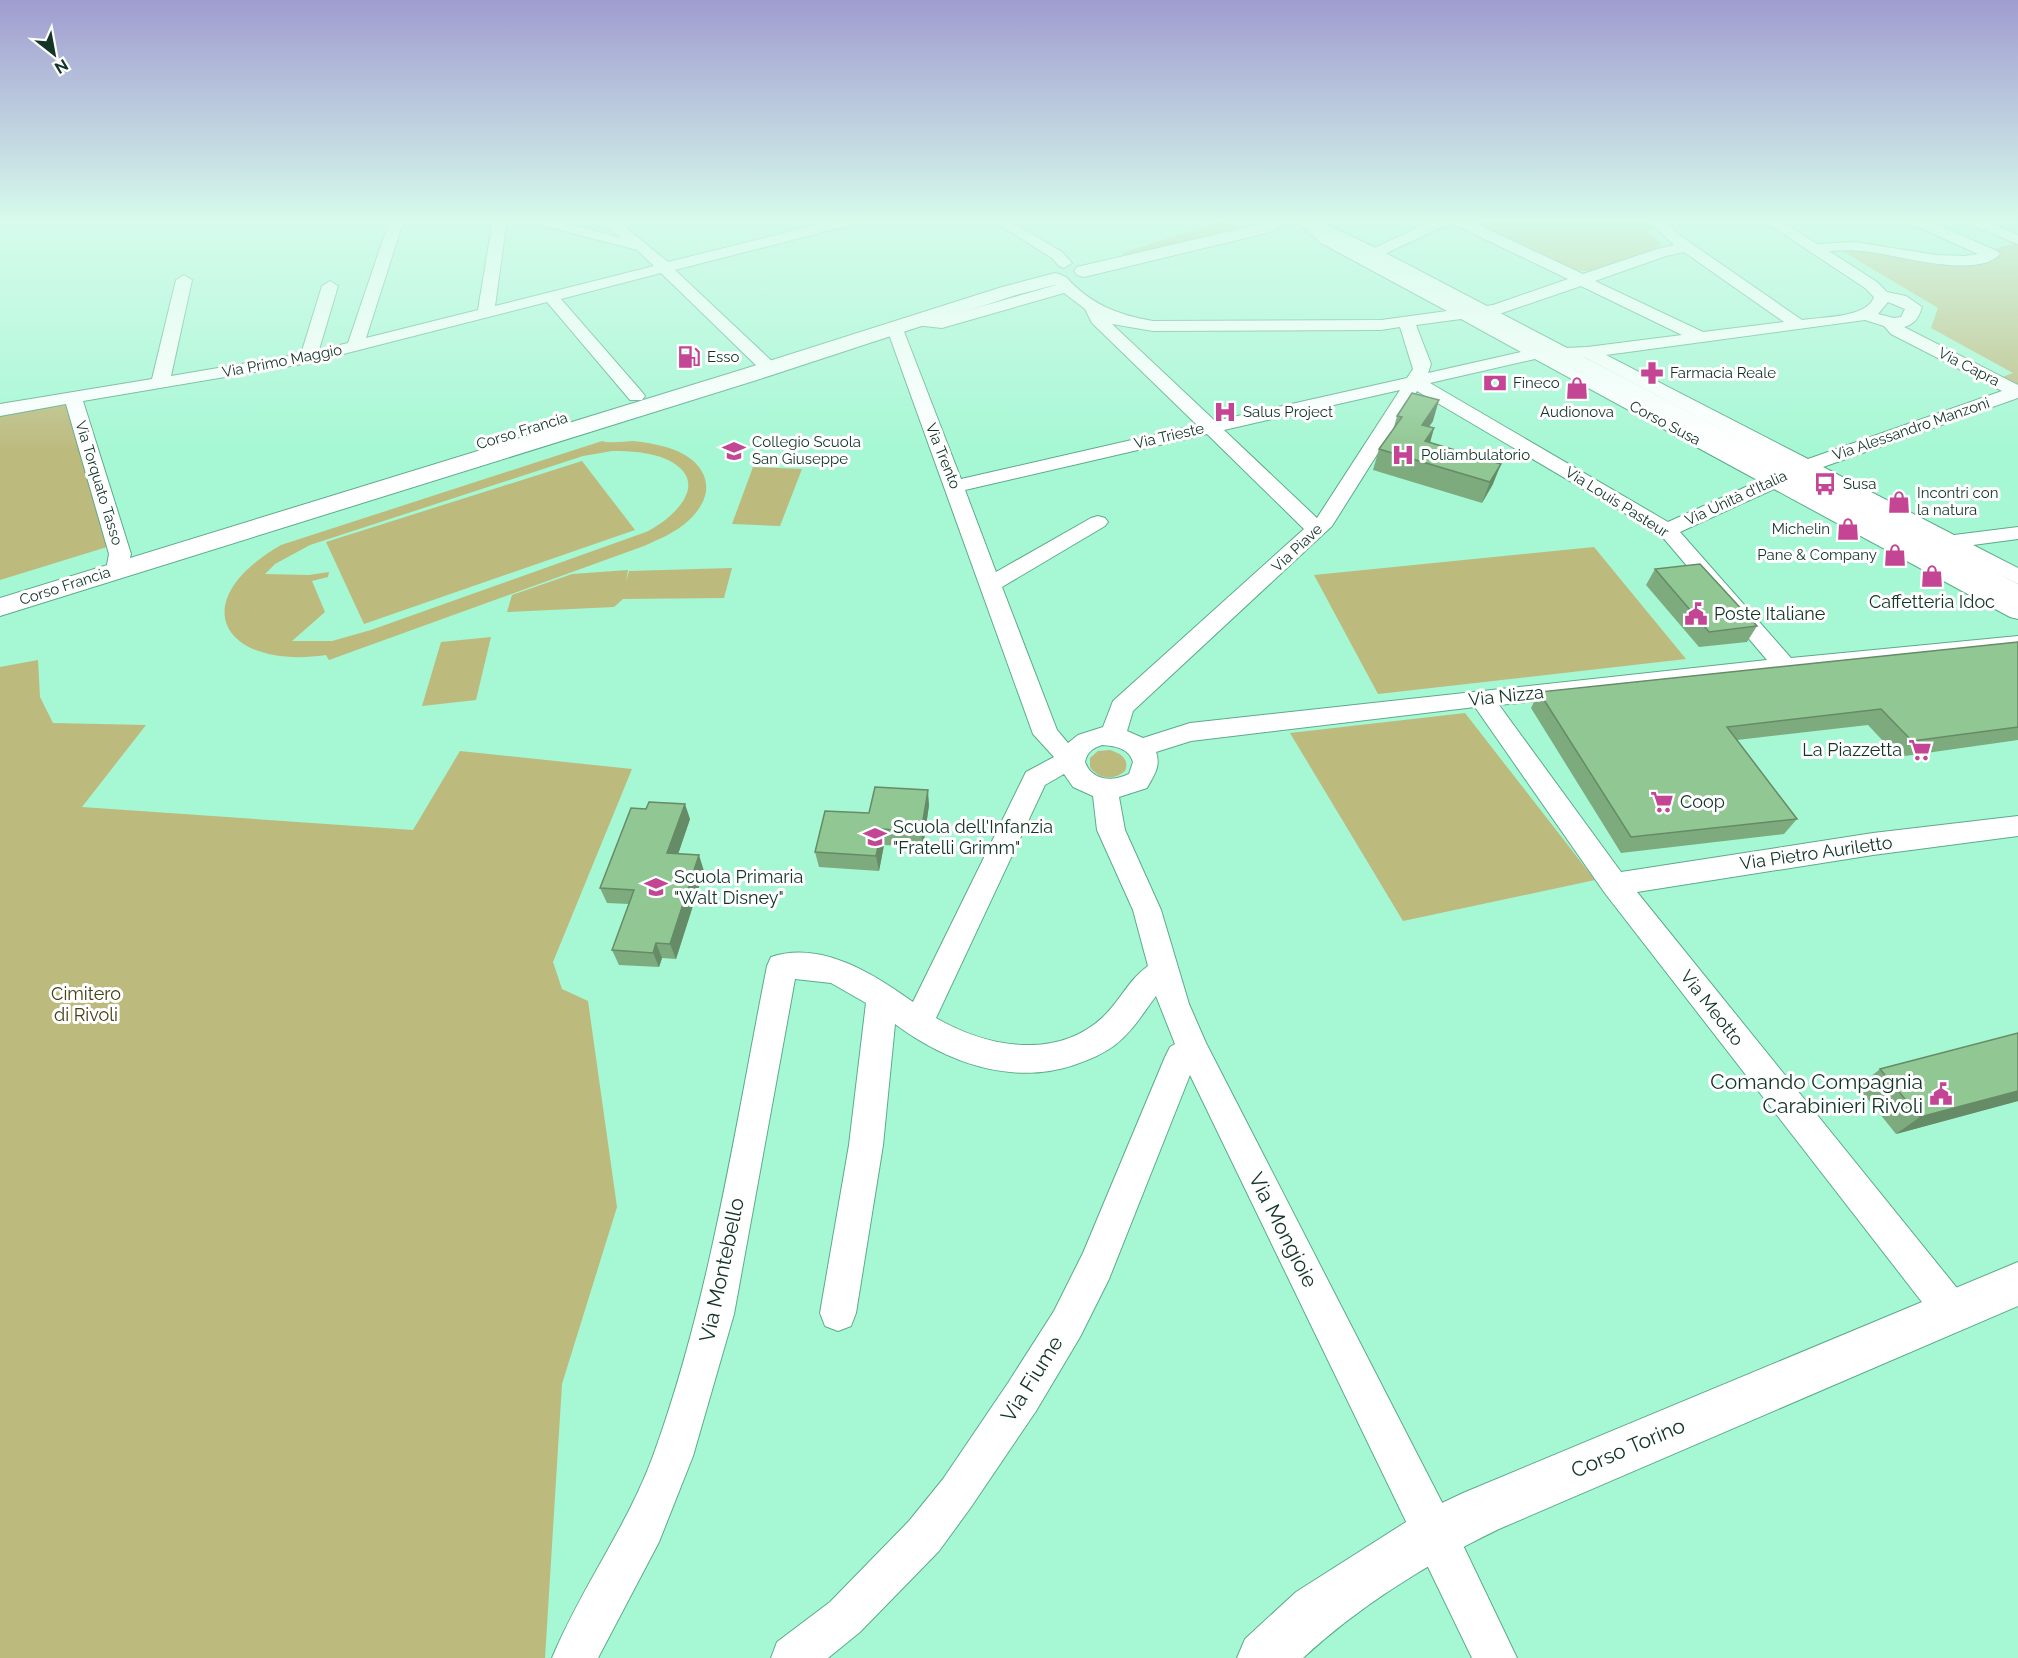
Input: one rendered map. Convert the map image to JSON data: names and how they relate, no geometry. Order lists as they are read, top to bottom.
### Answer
{
  "streets": {
    "main road": ["Corso Susa", "Corso Francia", "Corso Torino"],
    "street": [
      "Via Primo Maggio",
      "Via Capra",
      "Via Alessandro Manzoni",
      "Via Trieste",
      "Via Trento",
      "Via Torquato Tasso",
      "Via Unità d'Italia",
      "Via Louis Pasteur",
      "Via Piave",
      "Via Nizza",
      "Via Pietro Auriletto",
      "Via Meotto",
      "Via Mongioie",
      "Via Montebello",
      "Via Fiume"
    ]
  },
  "crossings": [
    ["Via Primo Maggio", "Via Torquato Tasso"],
    ["Via Capra", "Via Alessandro Manzoni"],
    ["Via Capra", "Via Trieste"],
    ["Corso Susa", "Via Alessandro Manzoni"],
    ["Corso Susa", "Via Trieste"],
    ["Corso Susa", "Via Unità d'Italia"],
    ["Via Alessandro Manzoni", "Via Unità d'Italia"],
    ["Corso Francia", "Via Trento"],
    ["Corso Francia", "Via Torquato Tasso"],
    ["Via Trieste", "Via Trento"],
    ["Via Trieste", "Via Louis Pasteur"],
    ["Via Trieste", "Via Piave"],
    ["Via Trento", "Via Piave"],
    ["Via Trento", "Via Nizza"],
    ["Via Trento", "Via Mongioie"],
    ["Via Unità d'Italia", "Via Louis Pasteur"],
    ["Via Louis Pasteur", "Via Piave"],
    ["Via Louis Pasteur", "Via Nizza"],
    ["Via Piave", "Via Nizza"],
    ["Via Piave", "Via Mongioie"],
    ["Via Nizza", "Via Meotto"],
    ["Via Nizza", "Via Mongioie"],
    ["Via Pietro Auriletto", "Via Meotto"],
    ["Via Meotto", "Corso Torino"],
    ["Via Mongioie", "Via Montebello"],
    ["Via Mongioie", "Via Fiume"],
    ["Via Mongioie", "Corso Torino"]
  ],
  "parks": ["Cimitero di Rivoli"],
  "places": {
    "fuel station": ["Esso"],
    "pharmacy": ["Farmacia Reale"],
    "bank": ["Fineco"],
    "shop": [
      "Audionova",
      "Incontri con la natura",
      "Michelin",
      "Pane & Company",
      "Caffetteria Idoc"
    ],
    "hospital": ["Salus Project", "Poliambulatorio"],
    "school or university": ["Collegio Scuola San Giuseppe", "Scuola dell'Infanzia \"Fratelli Grimm\"", "Scuola Primaria \"Walt Disney\""],
    "bus stop": ["Susa"],
    "public building": ["Poste Italiane", "Comando Compagnia Carabinieri Rivoli"],
    "supermarket": ["La Piazzetta", "Coop"]
  },
  "north": "bottom right"
}
